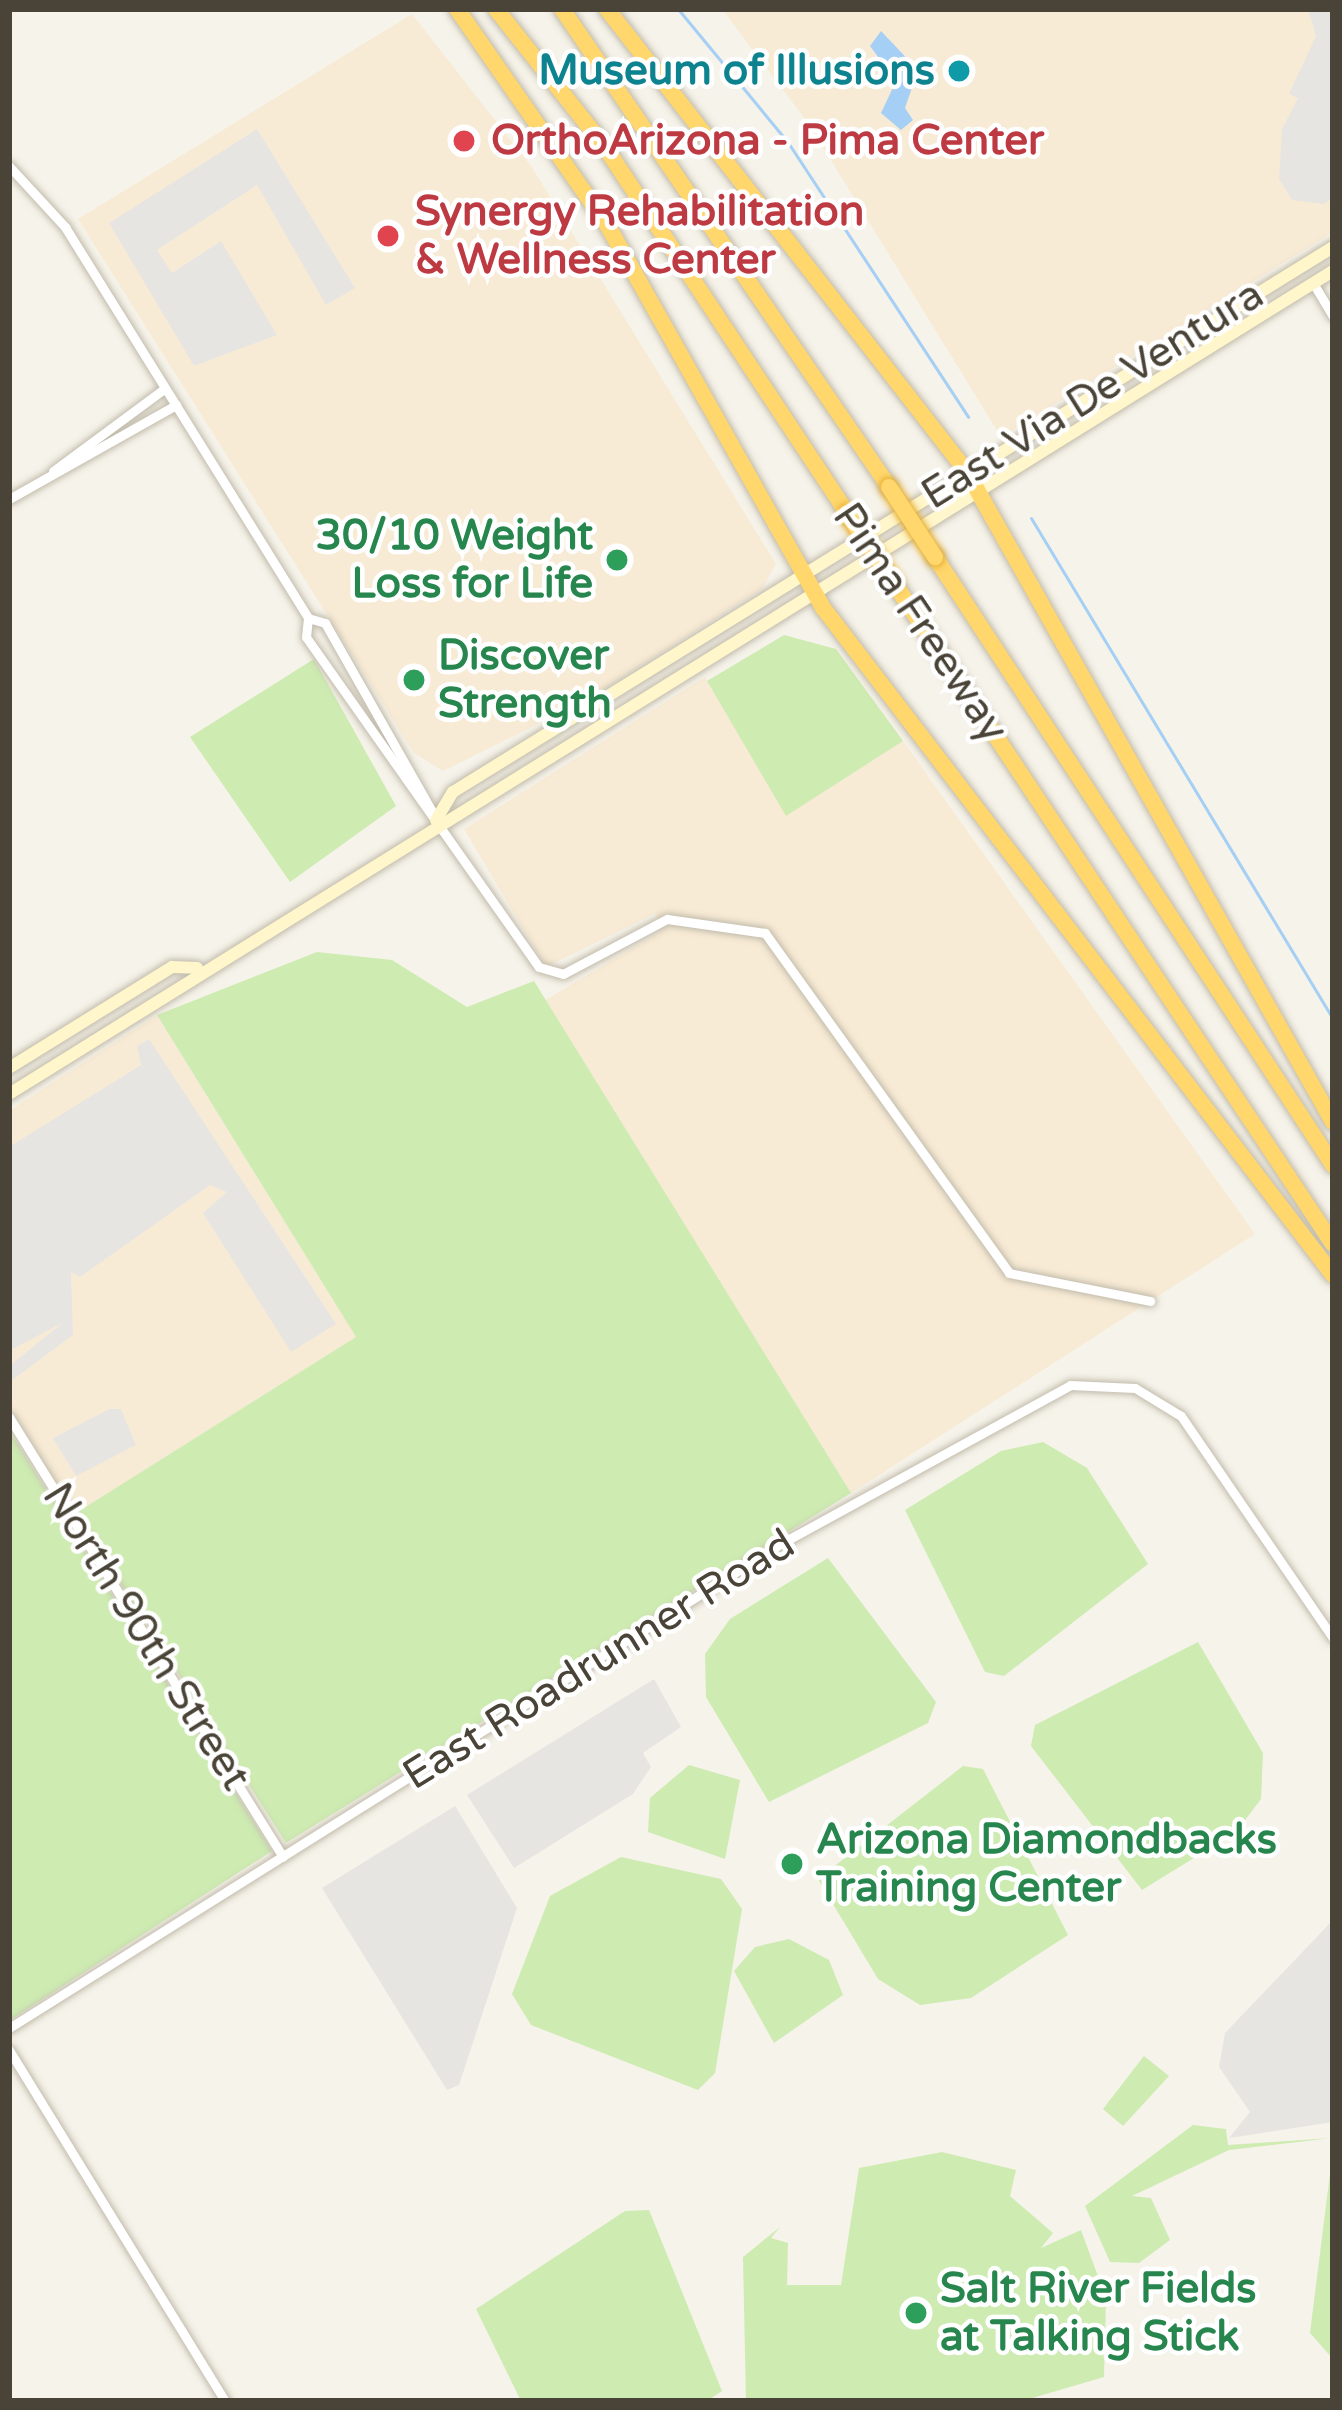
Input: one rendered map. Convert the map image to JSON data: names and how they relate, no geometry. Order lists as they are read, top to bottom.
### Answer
{
  "streets": {
    "highway": ["Pima Freeway"],
    "main road": ["East Via De Ventura"],
    "street": ["North 90th Street", "East Roadrunner Road"]
  },
  "crossings": [
    ["North 90th Street", "East Roadrunner Road"]
  ],
  "places": [
    "Museum of Illusions",
    "OrthoArizona - Pima Center",
    "Synergy Rehabilitation & Wellness Center",
    "30/10 Weight Loss for Life",
    "Discover Strength",
    "Arizona Diamondbacks Training Center",
    "Salt River Fields at Talking Stick"
  ]
}
